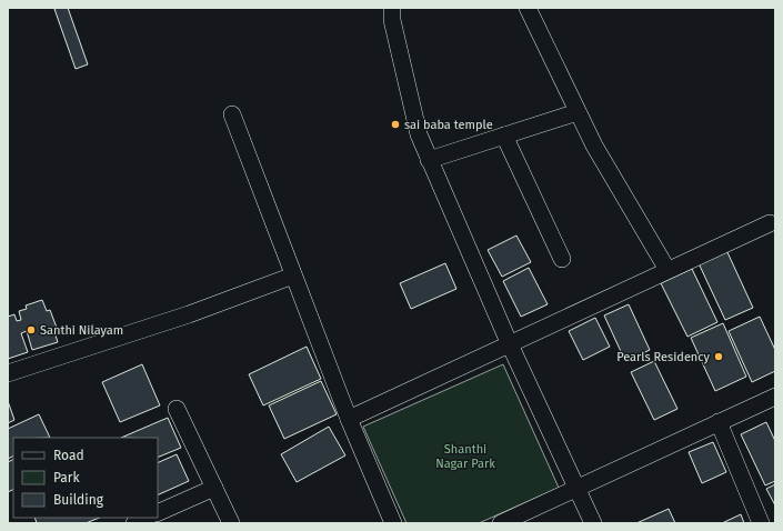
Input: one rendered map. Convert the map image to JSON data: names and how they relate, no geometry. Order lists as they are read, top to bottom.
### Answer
{
  "parks": ["Shanthi Nagar Park"],
  "places": ["sai baba temple", "Santhi Nilayam", "Pearls Residency"],
  "legend": ["Road", "Park", "Building"]
}
